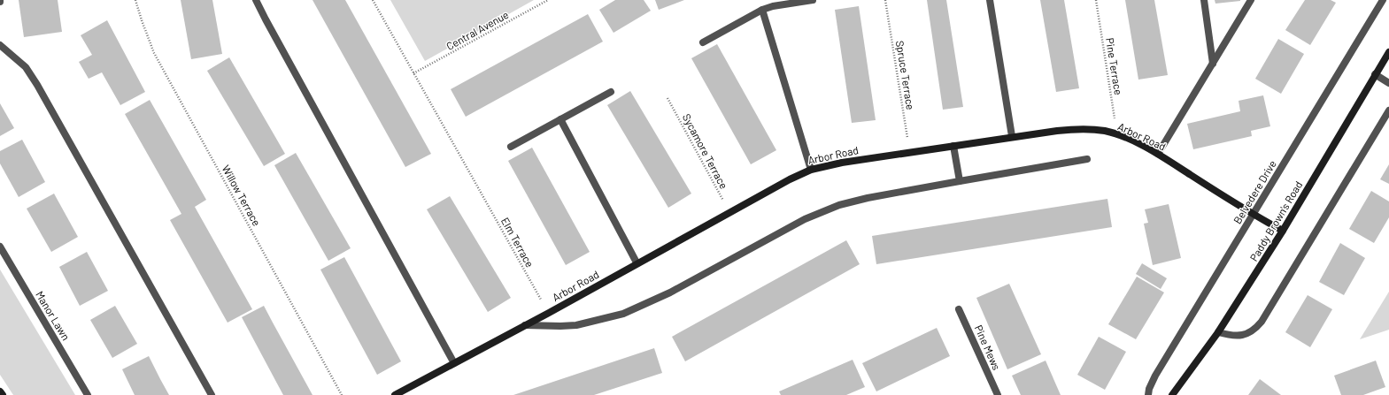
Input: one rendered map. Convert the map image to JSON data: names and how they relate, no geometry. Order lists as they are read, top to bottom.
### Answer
{
  "streets": {
    "street": [
      "Arbor Road",
      "Belvedere Drive",
      "Paddy Brown's Road",
      "Manor Lawn",
      "Pine Mews"
    ],
    "path": [
      "Central Avenue",
      "Pine Terrace",
      "Spruce Terrace",
      "Sycamore Terrace",
      "Willow Terrace",
      "Elm Terrace"
    ]
  },
  "crossings": [
    ["Central Avenue", "Elm Terrace"],
    ["Pine Terrace", "Arbor Road"],
    ["Spruce Terrace", "Arbor Road"],
    ["Arbor Road", "Sycamore Terrace"],
    ["Arbor Road", "Belvedere Drive"],
    ["Arbor Road", "Paddy Brown's Road"],
    ["Arbor Road", "Elm Terrace"]
  ]
}
